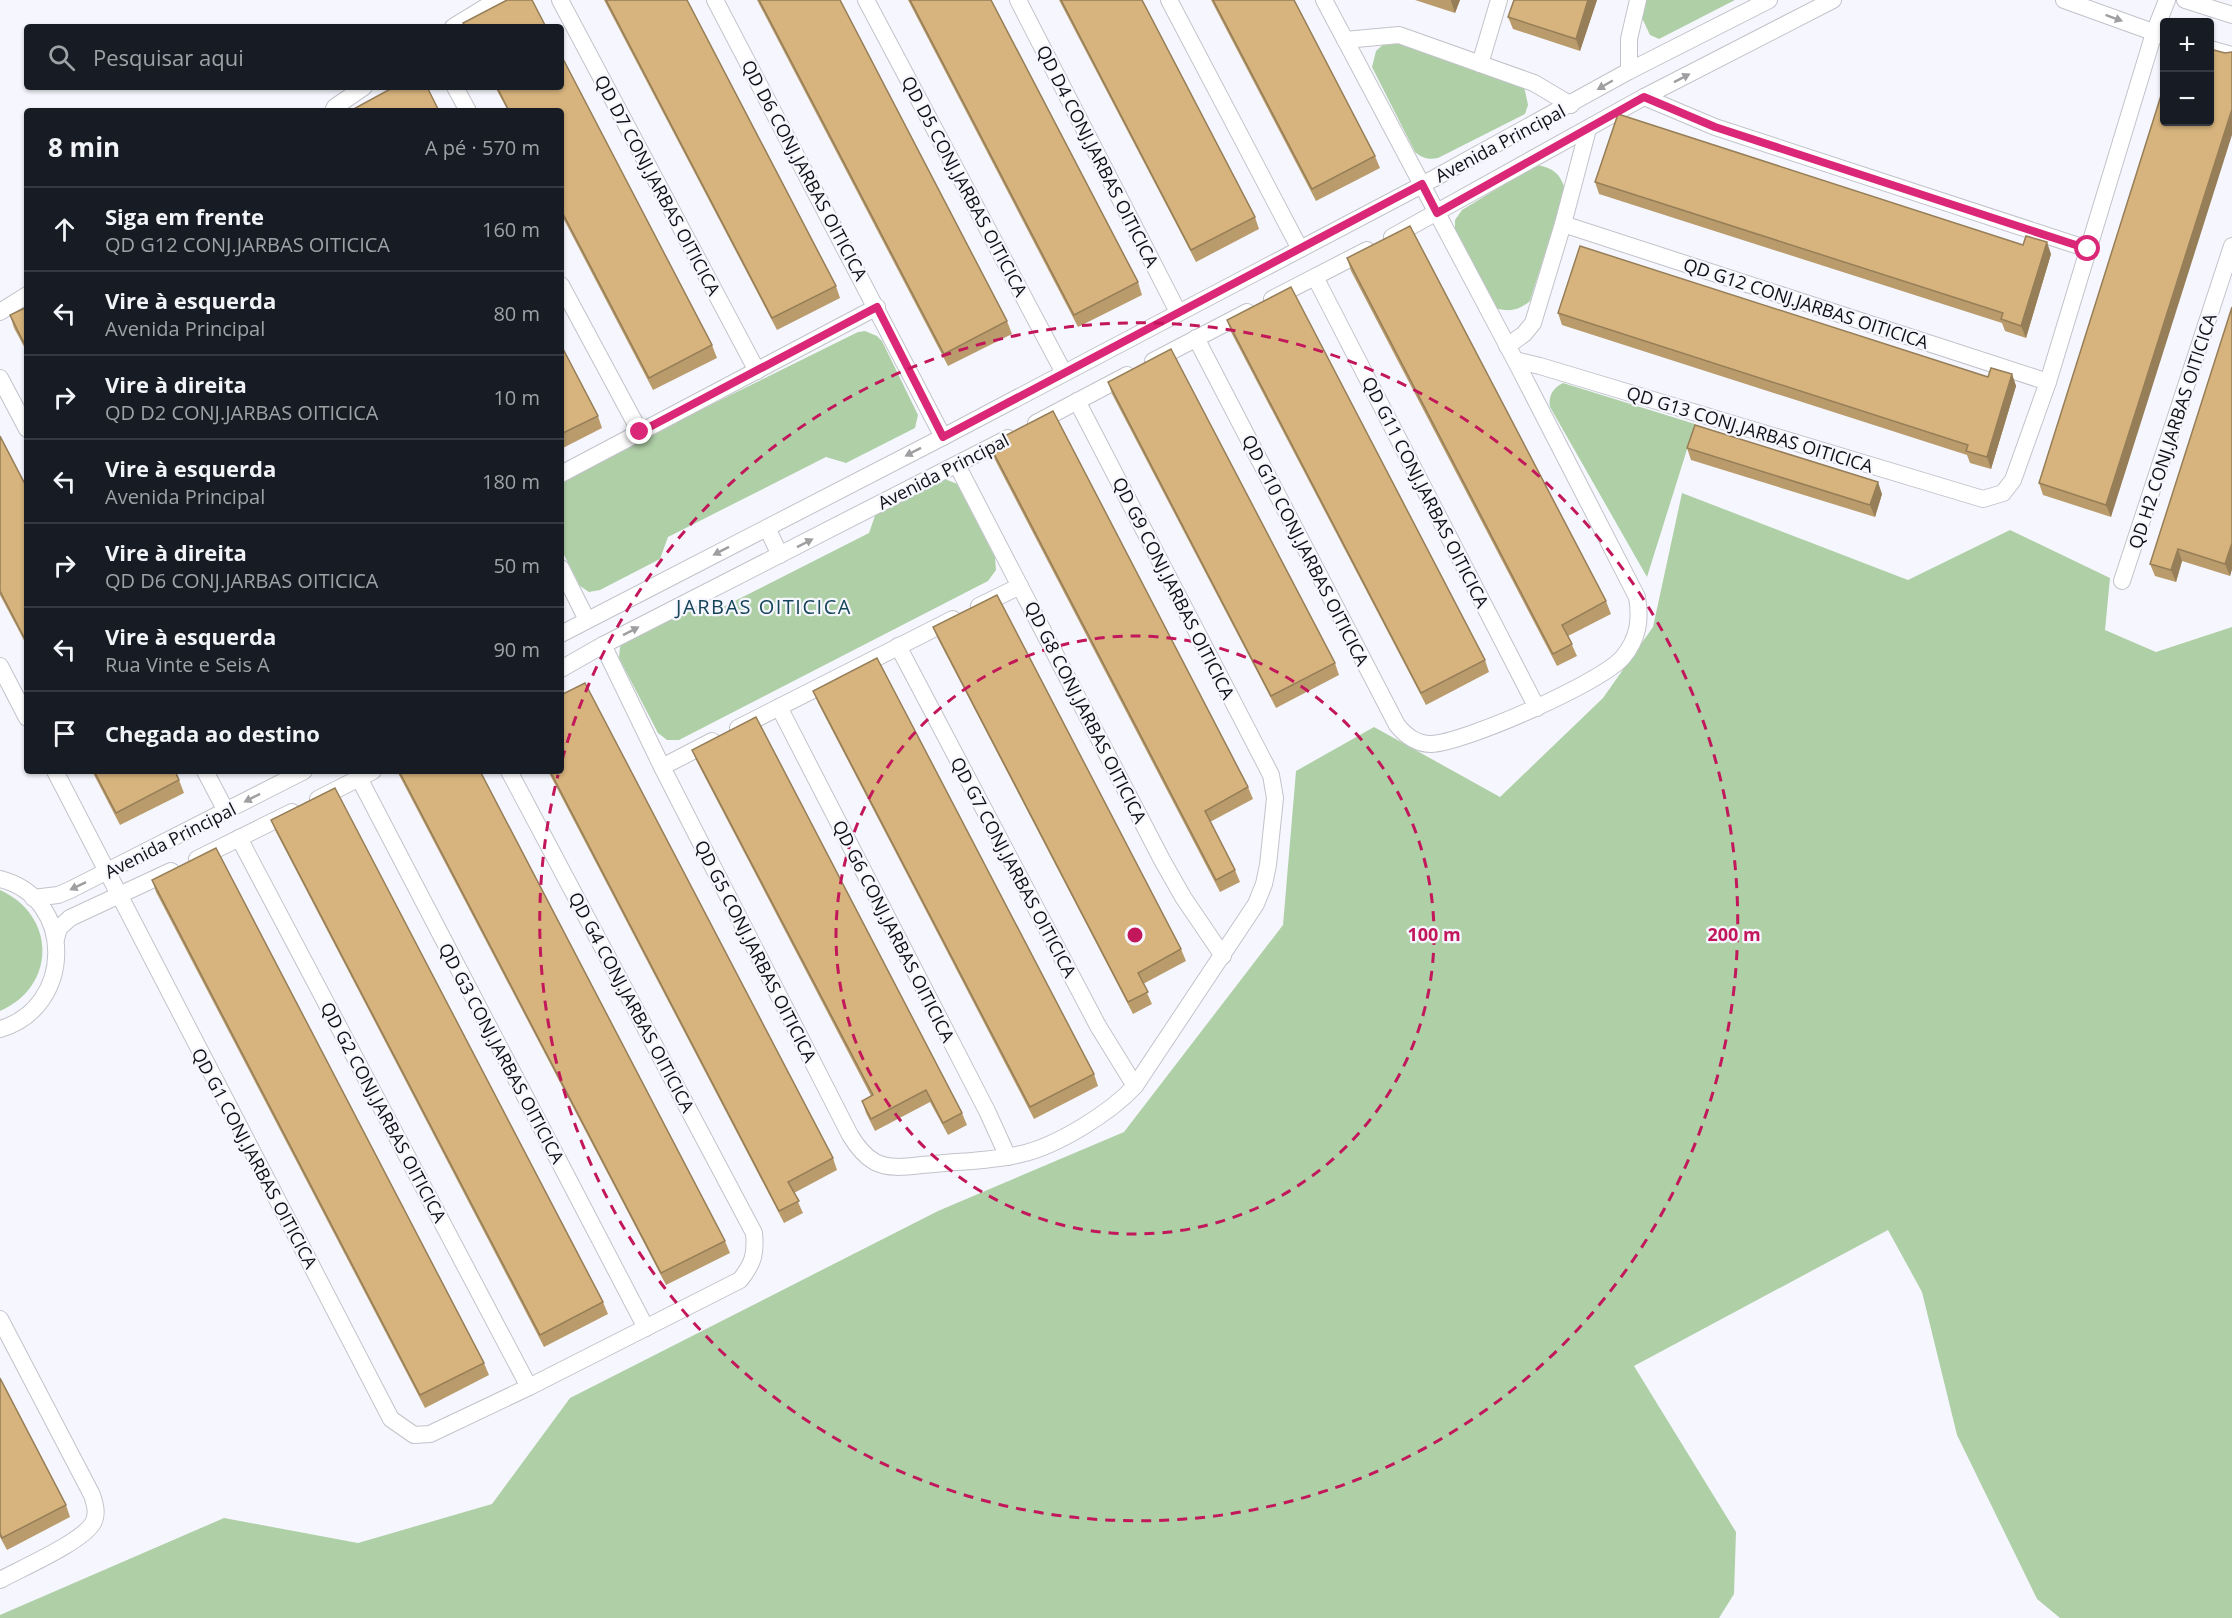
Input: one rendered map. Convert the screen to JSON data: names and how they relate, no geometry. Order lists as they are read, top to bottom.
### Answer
{
  "streets": {
    "street": [
      "Avenida Principal",
      "QD D4 CONJ.JARBAS OITICICA",
      "QD D6 CONJ.JARBAS OITICICA",
      "QD D7 CONJ.JARBAS OITICICA",
      "QD D5 CONJ.JARBAS OITICICA",
      "QD G12 CONJ.JARBAS OITICICA",
      "QD G13 CONJ.JARBAS OITICICA",
      "QD H2 CONJ.JARBAS OITICICA",
      "QD G11 CONJ.JARBAS OITICICA",
      "QD G10 CONJ.JARBAS OITICICA",
      "QD G9 CONJ.JARBAS OITICICA",
      "QD G8 CONJ.JARBAS OITICICA",
      "QD G7 CONJ.JARBAS OITICICA",
      "QD G6 CONJ.JARBAS OITICICA",
      "QD G5 CONJ.JARBAS OITICICA",
      "QD G4 CONJ.JARBAS OITICICA",
      "QD G3 CONJ.JARBAS OITICICA",
      "QD G2 CONJ.JARBAS OITICICA",
      "QD G1 CONJ.JARBAS OITICICA"
    ]
  },
  "crossings": [
    ["Avenida Principal", "QD D4 CONJ.JARBAS OITICICA"],
    ["Avenida Principal", "QD D6 CONJ.JARBAS OITICICA"],
    ["Avenida Principal", "QD D5 CONJ.JARBAS OITICICA"],
    ["Avenida Principal", "QD G11 CONJ.JARBAS OITICICA"],
    ["Avenida Principal", "QD G10 CONJ.JARBAS OITICICA"],
    ["Avenida Principal", "QD G9 CONJ.JARBAS OITICICA"],
    ["Avenida Principal", "QD G8 CONJ.JARBAS OITICICA"],
    ["Avenida Principal", "QD G5 CONJ.JARBAS OITICICA"],
    ["Avenida Principal", "QD G3 CONJ.JARBAS OITICICA"],
    ["Avenida Principal", "QD G2 CONJ.JARBAS OITICICA"],
    ["Avenida Principal", "QD G1 CONJ.JARBAS OITICICA"],
    ["QD G12 CONJ.JARBAS OITICICA", "QD G13 CONJ.JARBAS OITICICA"],
    ["QD G11 CONJ.JARBAS OITICICA", "QD G10 CONJ.JARBAS OITICICA"],
    ["QD G9 CONJ.JARBAS OITICICA", "QD G5 CONJ.JARBAS OITICICA"],
    ["QD G8 CONJ.JARBAS OITICICA", "QD G5 CONJ.JARBAS OITICICA"],
    ["QD G7 CONJ.JARBAS OITICICA", "QD G5 CONJ.JARBAS OITICICA"],
    ["QD G6 CONJ.JARBAS OITICICA", "QD G5 CONJ.JARBAS OITICICA"],
    ["QD G4 CONJ.JARBAS OITICICA", "QD G3 CONJ.JARBAS OITICICA"],
    ["QD G2 CONJ.JARBAS OITICICA", "QD G1 CONJ.JARBAS OITICICA"]
  ],
  "districts": ["JARBAS OITICICA"],
  "page": {
    "map_buttons": ["+", "−"],
    "search": "Pesquisar aqui",
    "heading": ["8 min", "A pé · 570 m"],
    "list": [
      ["Siga em frente", "QD G12 CONJ.JARBAS OITICICA", "160 m"],
      ["Vire à esquerda", "Avenida Principal", "80 m"],
      ["Vire à direita", "QD D2 CONJ.JARBAS OITICICA", "10 m"],
      ["Vire à esquerda", "Avenida Principal", "180 m"],
      ["Vire à direita", "QD D6 CONJ.JARBAS OITICICA", "50 m"],
      ["Vire à esquerda", "Rua Vinte e Seis A", "90 m"],
      "Chegada ao destino"
    ]
  },
  "rings": ["100 m", "200 m"]
}
